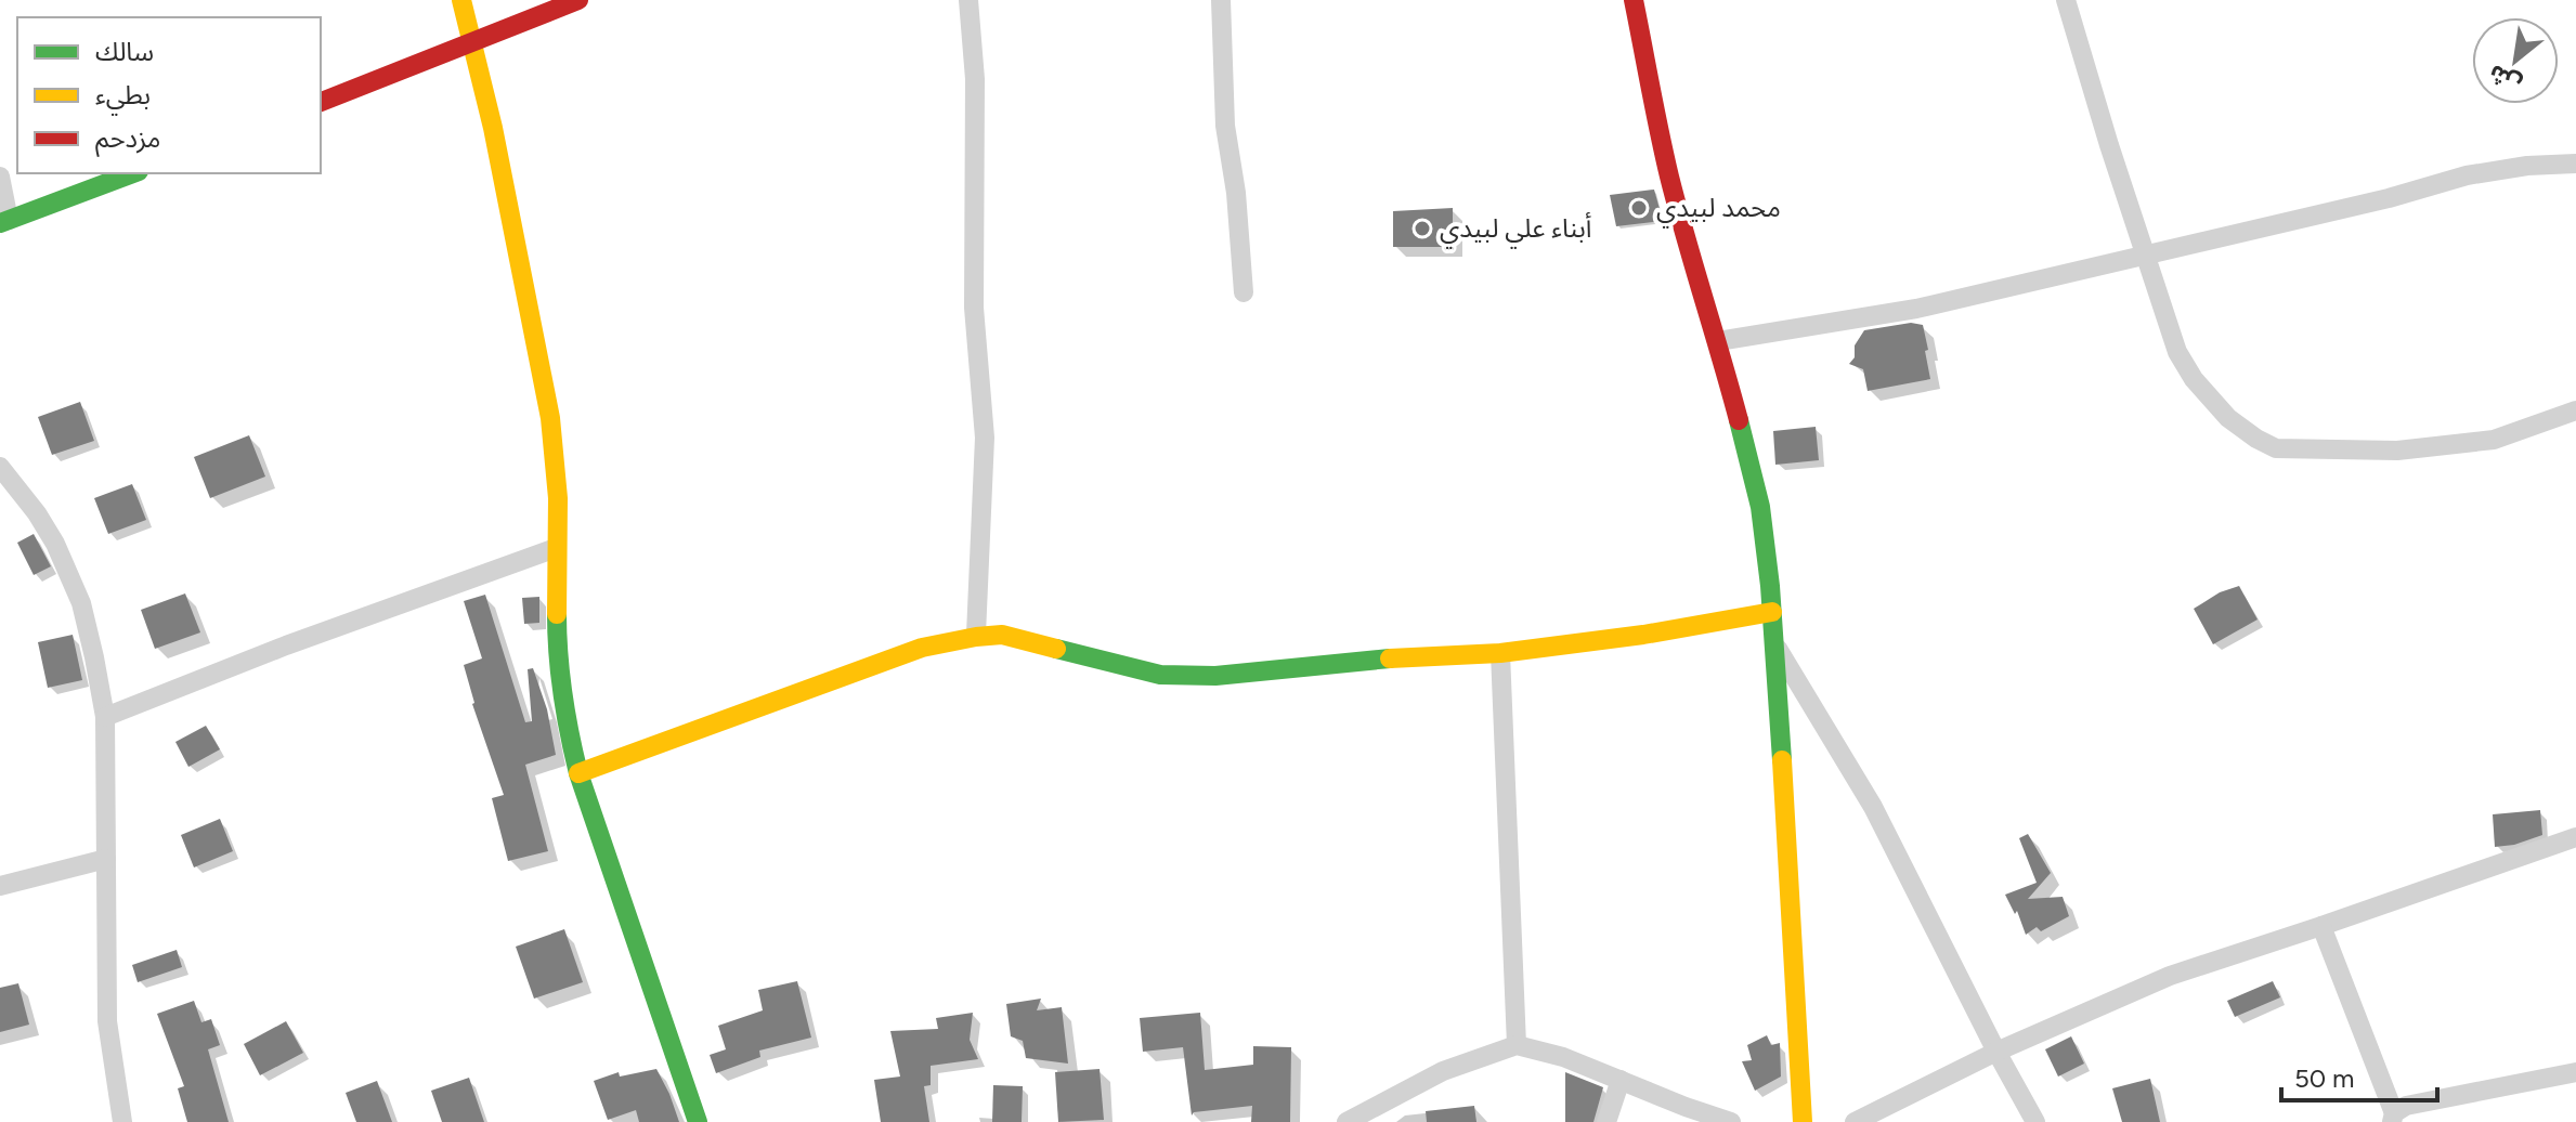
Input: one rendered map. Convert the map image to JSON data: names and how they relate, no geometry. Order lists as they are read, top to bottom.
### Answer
{
  "places": ["محمد لبيدي", "أبناء علي لبيدي"],
  "legend": ["سالك", "بطيء", "مزدحم"],
  "scale_bar": "50 m",
  "north": "bottom left"
}
